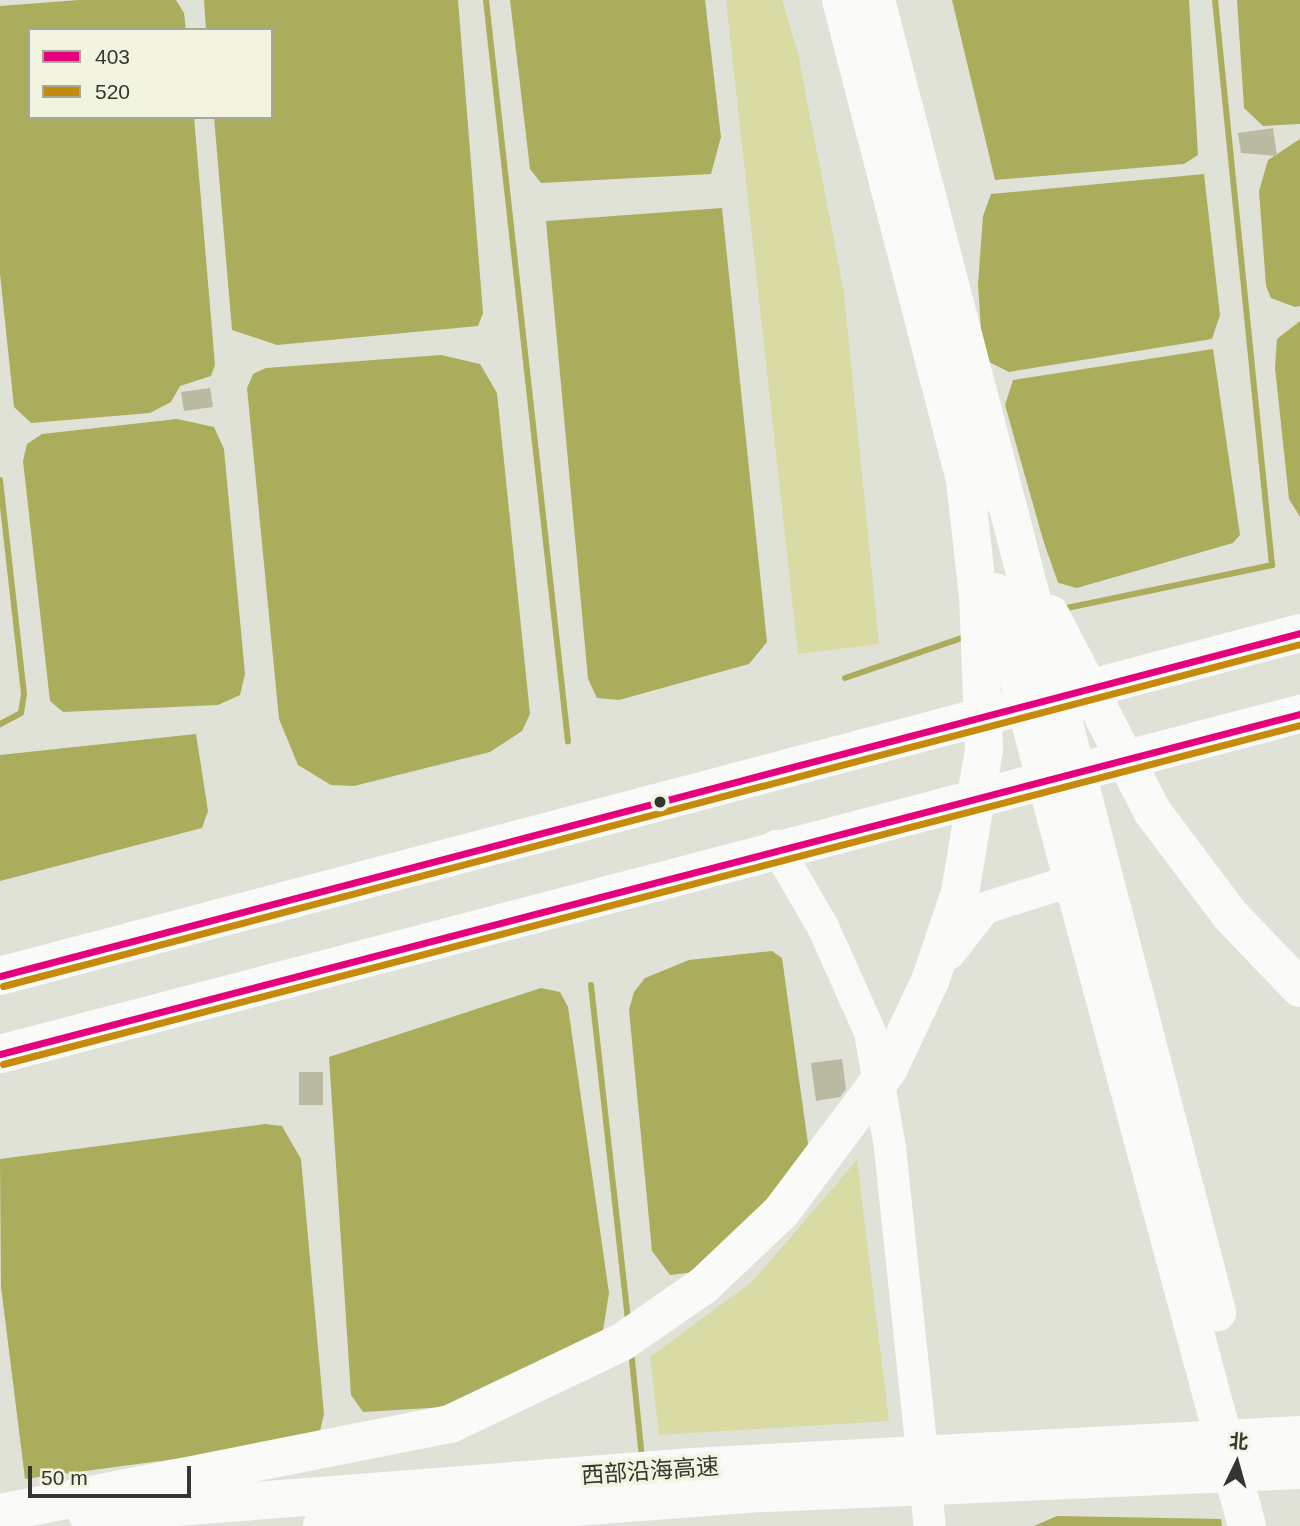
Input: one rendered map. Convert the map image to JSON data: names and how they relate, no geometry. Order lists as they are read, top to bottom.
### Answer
{
  "streets": {
    "highway": ["西部沿海高速"]
  },
  "lines": ["transit line 403", "transit line 520"],
  "legend": ["403", "520"],
  "scale_bar": "50 m",
  "north": "top"
}
